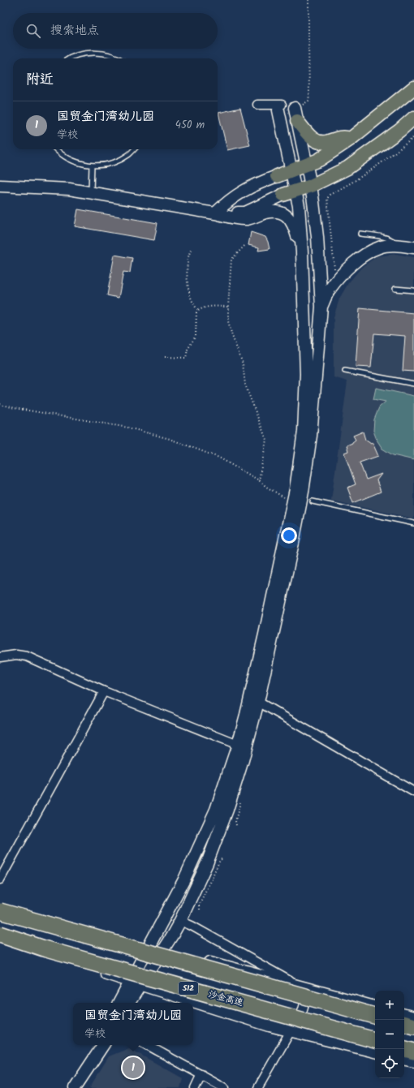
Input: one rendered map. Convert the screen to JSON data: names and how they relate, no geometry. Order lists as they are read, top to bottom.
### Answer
{
  "streets": {
    "highway": ["S12", "沙金高速"]
  },
  "page": {
    "search": "搜索地点",
    "heading": "附近",
    "list": [
      {
        "mark": "1",
        "name": "国贸金门湾幼儿园",
        "note": "学校",
        "value": "450 m"
      }
    ],
    "map_buttons": ["+", "−"],
    "popup": ["国贸金门湾幼儿园", "学校"],
    "pins": "1"
  }
}
